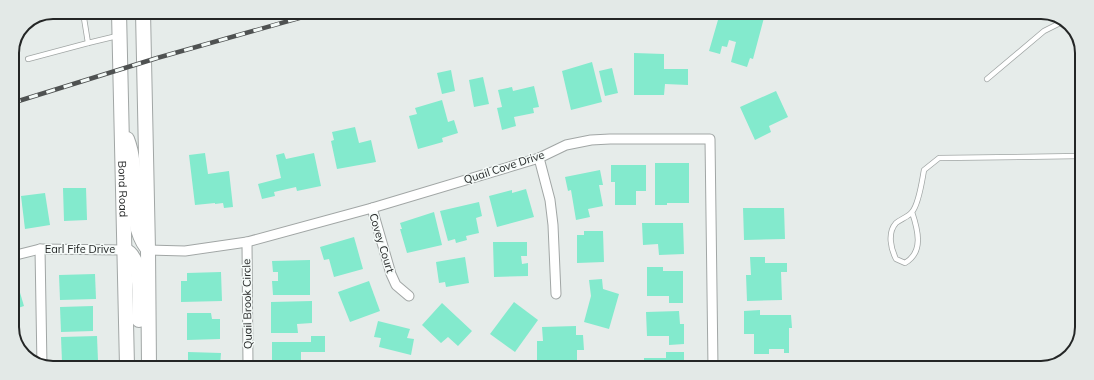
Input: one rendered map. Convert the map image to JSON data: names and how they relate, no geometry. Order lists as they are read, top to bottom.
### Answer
{
  "streets": {
    "main road": ["Bond Road"],
    "street": [
      "Quail Cove Drive",
      "Covey Court",
      "Earl Fife Drive",
      "Quail Brook Circle"
    ]
  },
  "crossings": [
    ["Quail Cove Drive", "Covey Court"],
    ["Quail Cove Drive", "Quail Brook Circle"],
    ["Bond Road", "Earl Fife Drive"]
  ]
}
